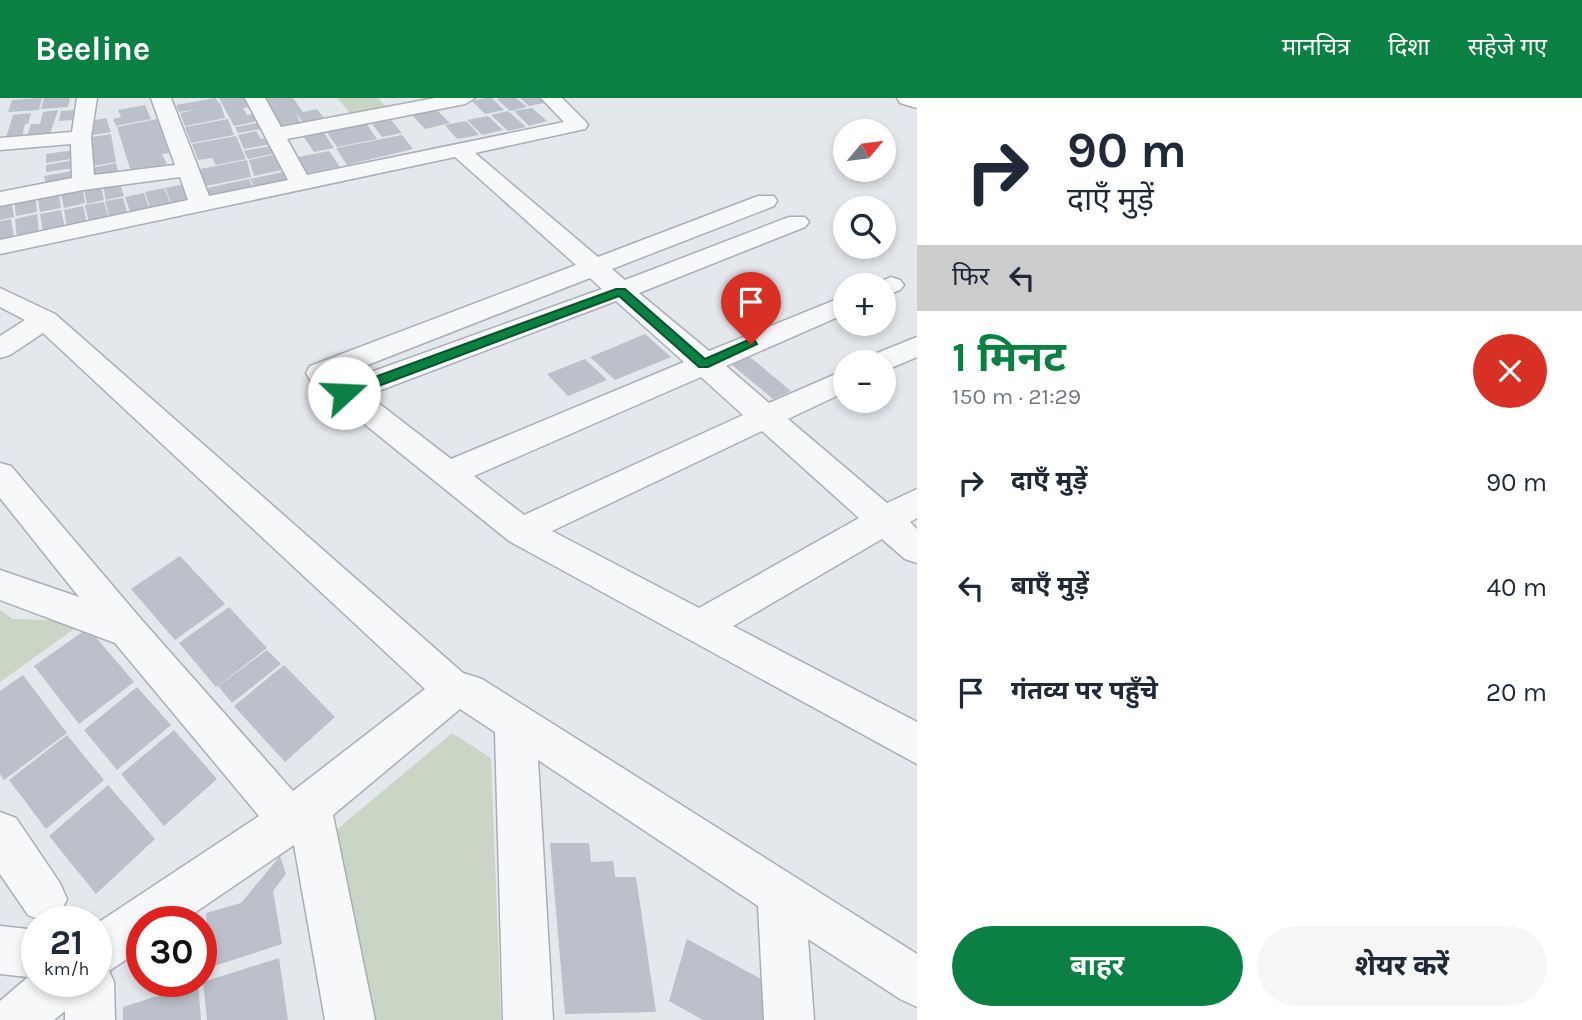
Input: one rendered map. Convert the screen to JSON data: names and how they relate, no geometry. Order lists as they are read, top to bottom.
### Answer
{
  "north": "top right",
  "page": {
    "header": "Beeline",
    "nav": ["मानचित्र", "दिशा", "सहेजे गए"],
    "turn": ["90 m", "दाएँ मुड़ें"],
    "map_buttons": ["+", "−"],
    "then": "फिर",
    "heading": ["1 मिनट", "150 m · 21:29"],
    "list": [
      {
        "name": "दाएँ मुड़ें",
        "value": "90 m"
      },
      {
        "name": "बाएँ मुड़ें",
        "value": "40 m"
      },
      {
        "name": "गंतव्य पर पहुँचे",
        "value": "20 m"
      }
    ],
    "speed": "21 km/h",
    "limit": "30",
    "buttons": ["बाहर", "शेयर करें"]
  }
}
